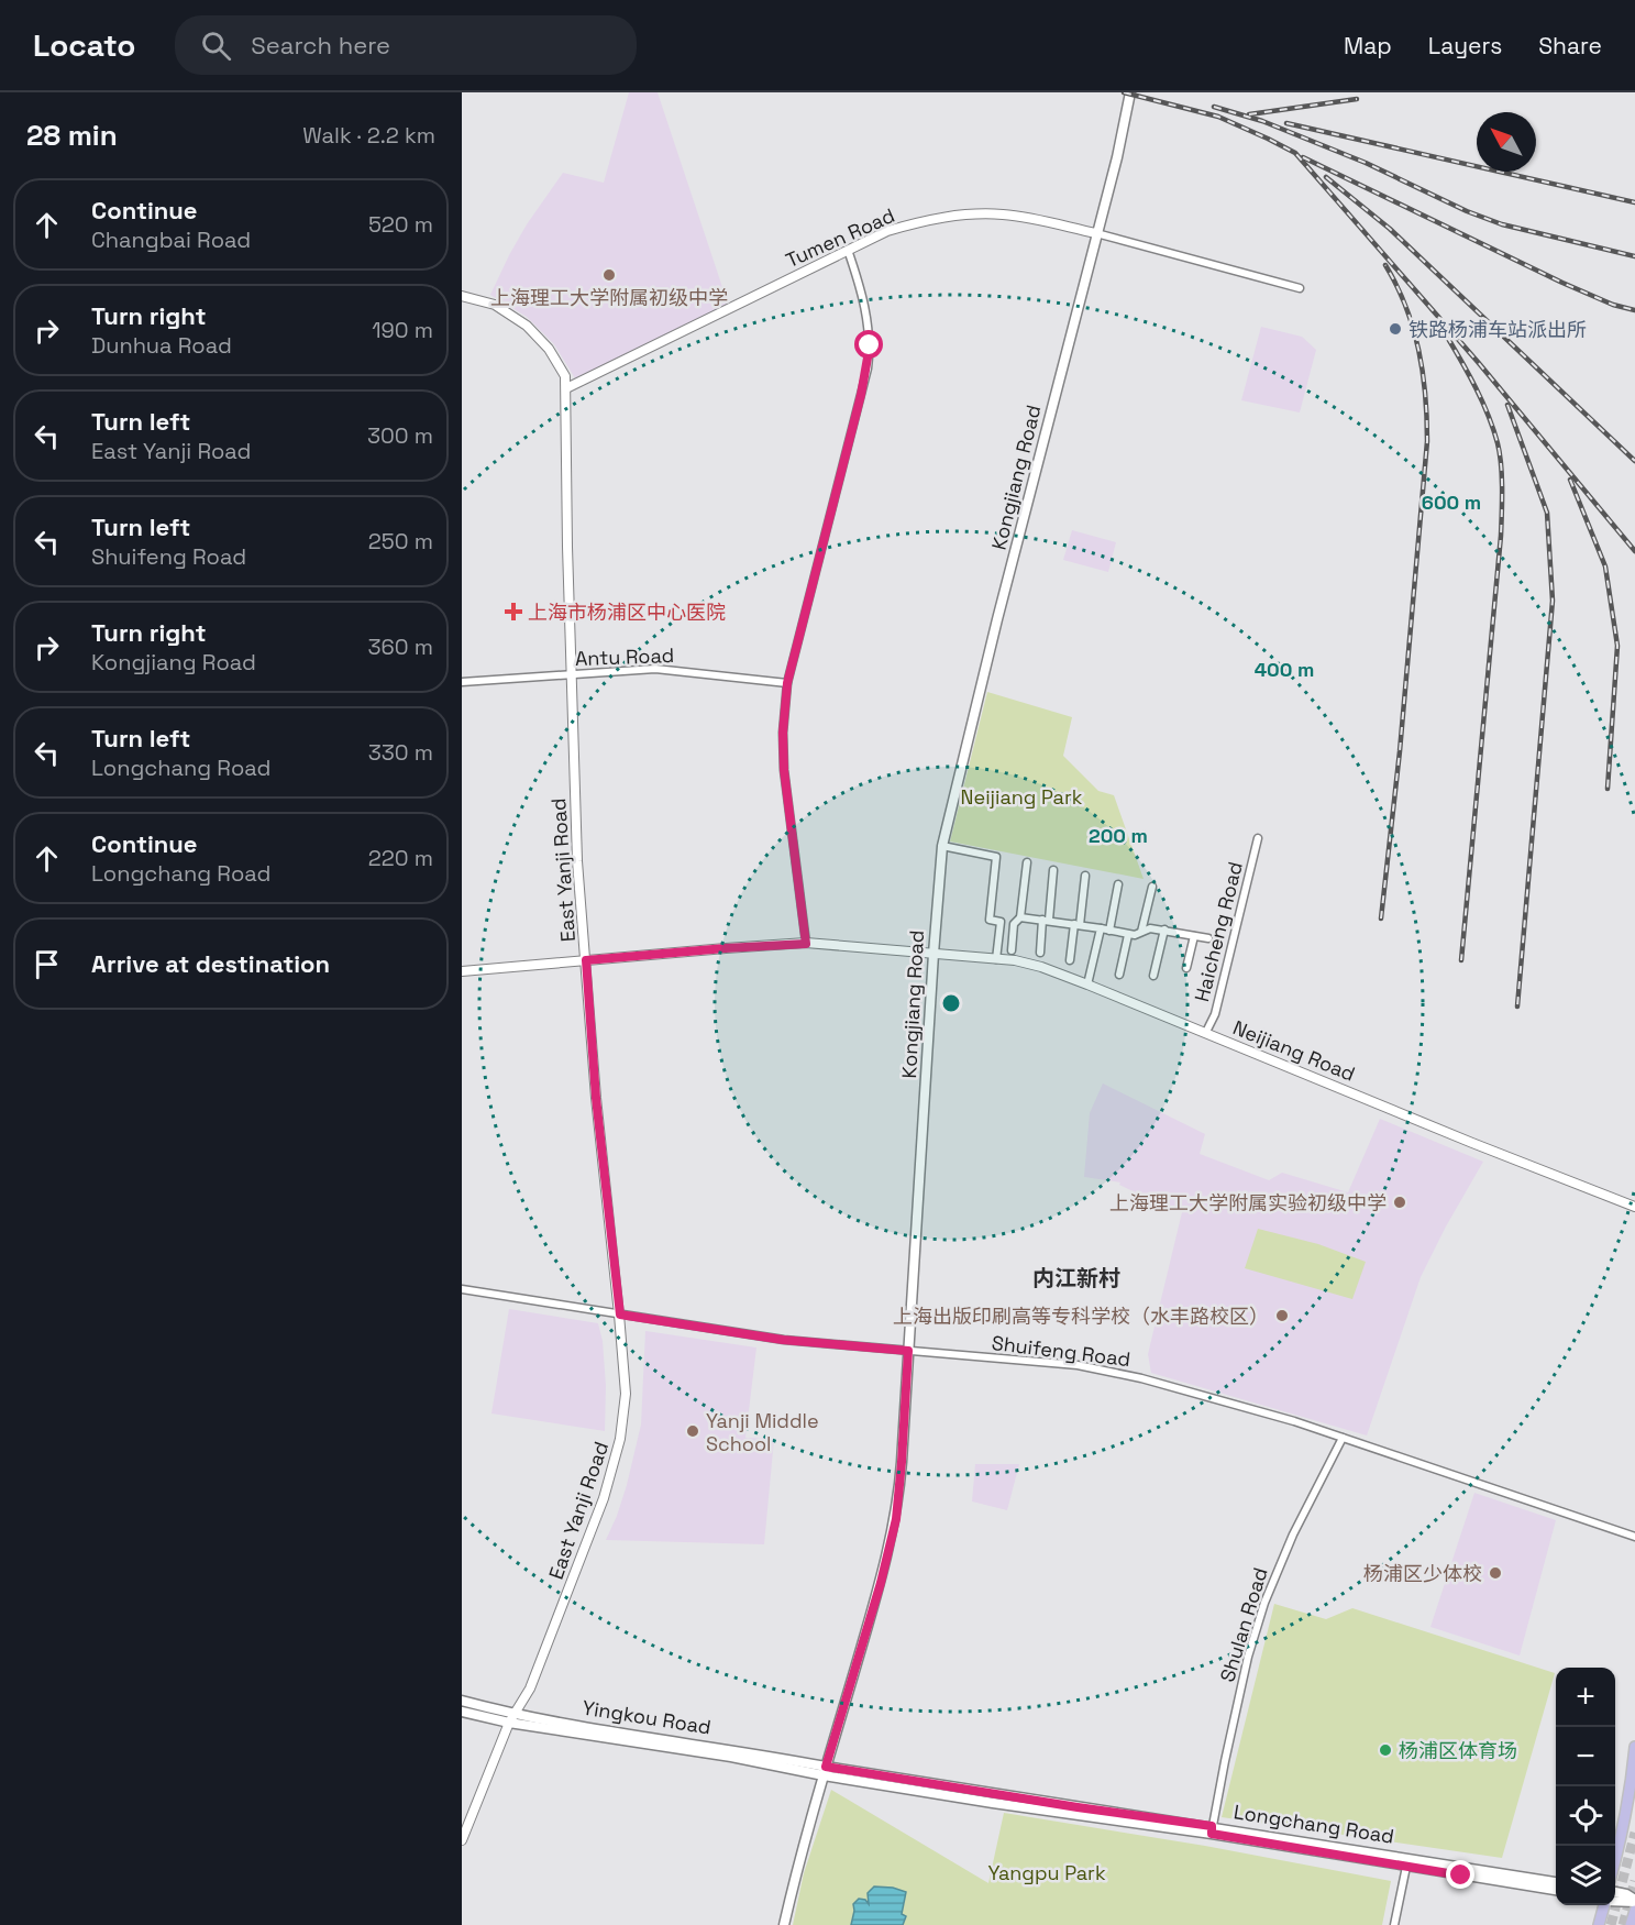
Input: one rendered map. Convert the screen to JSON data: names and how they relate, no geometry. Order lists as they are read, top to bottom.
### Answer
{
  "streets": {
    "main road": ["Kongjiang Road", "Yingkou Road", "Longchang Road"],
    "street": [
      "Tumen Road",
      "Antu Road",
      "East Yanji Road",
      "Haicheng Road",
      "Neijiang Road",
      "Shuifeng Road",
      "Shulan Road"
    ]
  },
  "crossings": [
    ["Tumen Road", "Kongjiang Road"],
    ["Tumen Road", "East Yanji Road"],
    ["Kongjiang Road", "Neijiang Road"],
    ["Kongjiang Road", "Shuifeng Road"],
    ["Kongjiang Road", "Yingkou Road"],
    ["Kongjiang Road", "Longchang Road"],
    ["Antu Road", "East Yanji Road"],
    ["East Yanji Road", "Neijiang Road"],
    ["East Yanji Road", "Shuifeng Road"],
    ["East Yanji Road", "Yingkou Road"],
    ["Haicheng Road", "Neijiang Road"],
    ["Shuifeng Road", "Shulan Road"],
    ["Shulan Road", "Longchang Road"],
    ["Yingkou Road", "Longchang Road"]
  ],
  "districts": ["内江新村"],
  "parks": ["Neijiang Park", "Yangpu Park"],
  "places": {
    "other": [
      "上海理工大学附属初级中学",
      "铁路杨浦车站派出所",
      "上海理工大学附属实验初级中学",
      "上海出版印刷高等专科学校（水丰路校区）",
      "Yanji Middle School",
      "杨浦区少体校",
      "杨浦区体育场"
    ],
    "health": ["上海市杨浦区中心医院"]
  },
  "north": "top left",
  "page": {
    "header": "Locato",
    "search": "Search here",
    "nav": ["Map", "Layers", "Share"],
    "heading": ["28 min", "Walk · 2.2 km"],
    "list": [
      ["Continue", "Changbai Road", "520 m"],
      ["Turn right", "Dunhua Road", "190 m"],
      ["Turn left", "East Yanji Road", "300 m"],
      ["Turn left", "Shuifeng Road", "250 m"],
      ["Turn right", "Kongjiang Road", "360 m"],
      ["Turn left", "Longchang Road", "330 m"],
      ["Continue", "Longchang Road", "220 m"],
      "Arrive at destination"
    ],
    "map_buttons": ["+", "−"]
  },
  "rings": ["600 m", "400 m", "200 m"]
}
